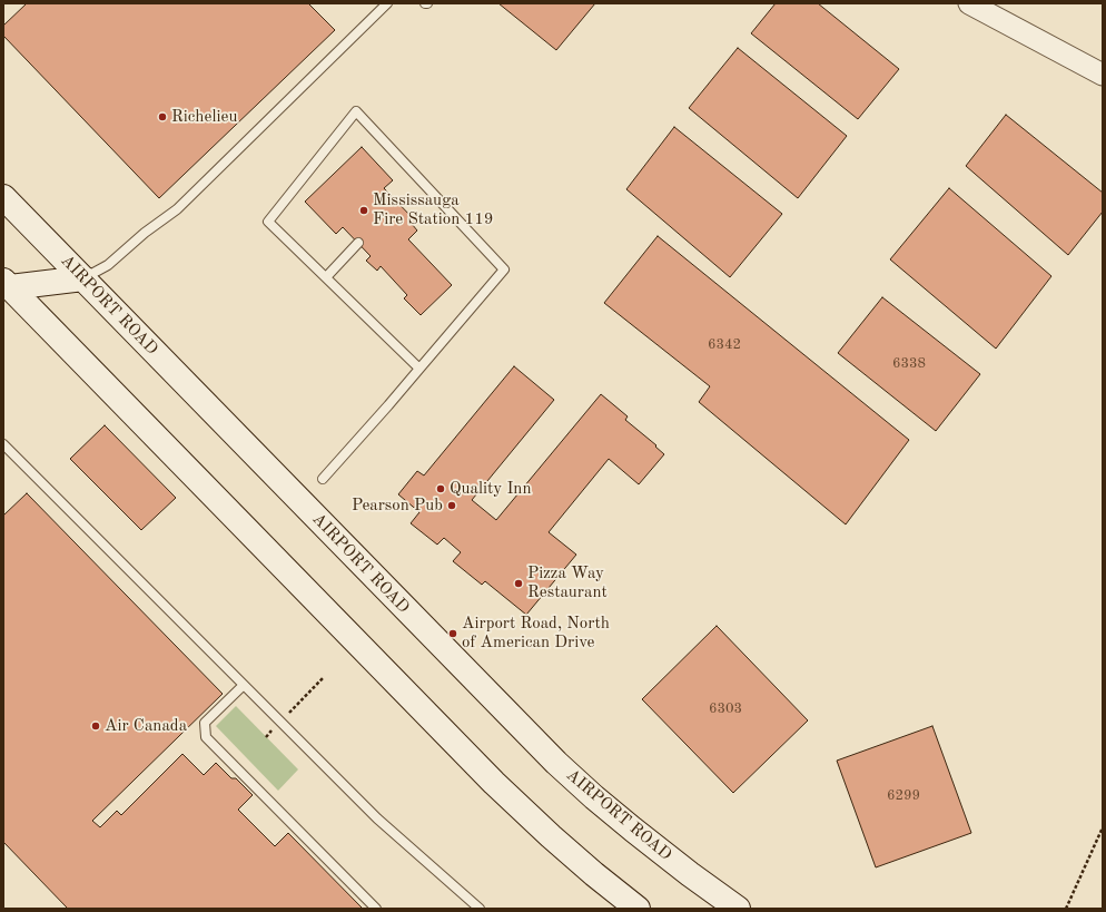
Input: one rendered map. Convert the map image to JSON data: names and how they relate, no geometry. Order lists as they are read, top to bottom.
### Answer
{
  "streets": {
    "main road": ["AIRPORT ROAD"]
  },
  "places": [
    "Richelieu",
    "Mississauga Fire Station 119",
    "Quality Inn",
    "Pearson Pub",
    "Pizza Way Restaurant",
    "Airport Road, North of American Drive",
    "Air Canada"
  ],
  "house_numbers": [
    "6342",
    "6338",
    "6303",
    "6299"
  ]
}
